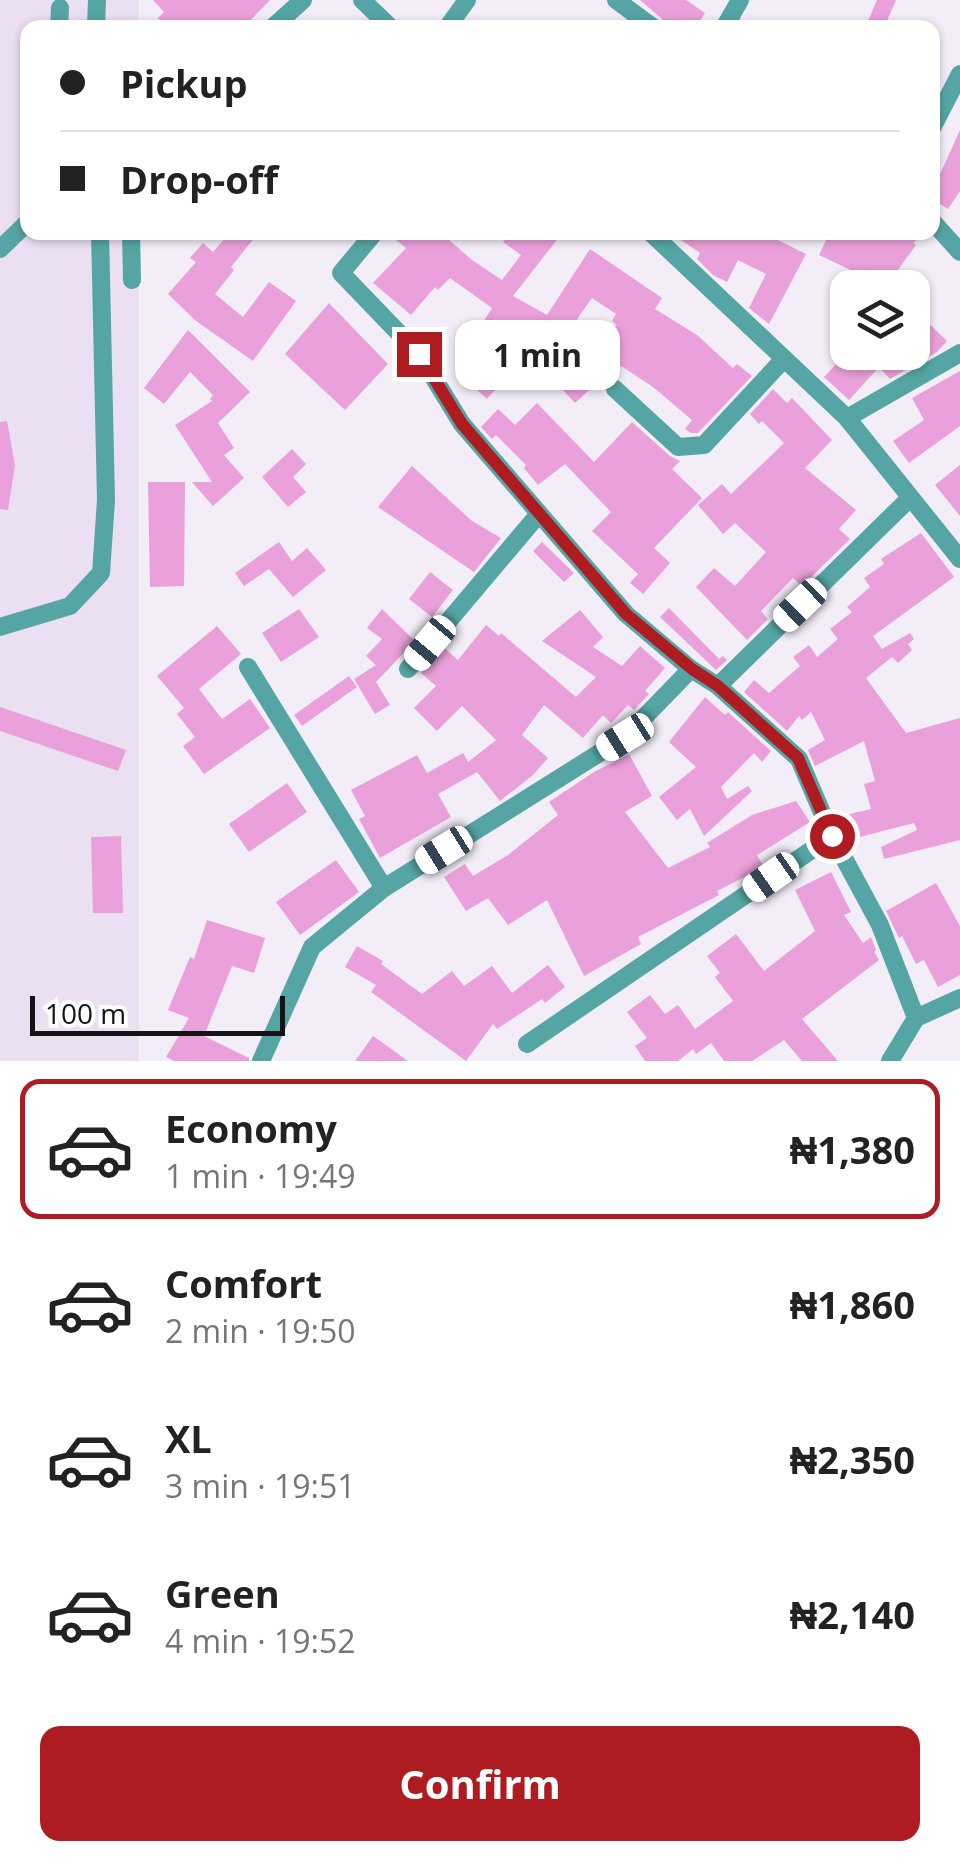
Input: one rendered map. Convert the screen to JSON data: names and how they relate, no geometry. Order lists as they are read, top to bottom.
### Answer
{
  "scale_bar": "100 m",
  "page": {
    "banner": ["Pickup", "Drop-off"],
    "bubble": "1 min",
    "scale": "100 m",
    "list": [
      {
        "name": "Economy",
        "note": "1 min · 19:49",
        "value": "₦1,380"
      },
      {
        "name": "Comfort",
        "note": "2 min · 19:50",
        "value": "₦1,860"
      },
      {
        "name": "XL",
        "note": "3 min · 19:51",
        "value": "₦2,350"
      },
      {
        "name": "Green",
        "note": "4 min · 19:52",
        "value": "₦2,140"
      }
    ],
    "buttons": "Confirm"
  }
}
